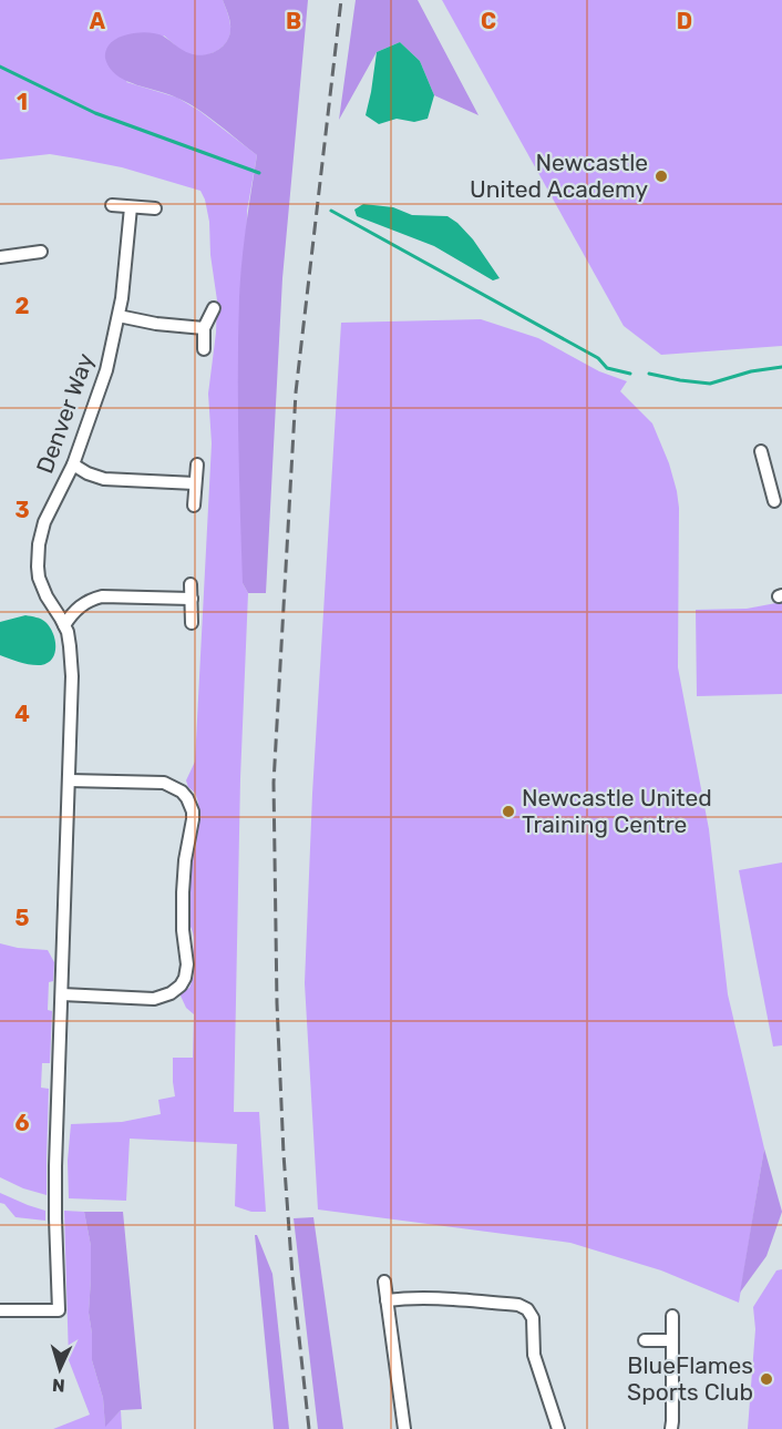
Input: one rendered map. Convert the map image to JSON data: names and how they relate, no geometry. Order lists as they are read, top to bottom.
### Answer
{
  "streets": {
    "street": ["Denver Way"]
  },
  "places": ["Newcastle United Academy", "Newcastle United Training Centre", "BlueFlames Sports Club"],
  "north": "bottom",
  "grid": {
    "columns": [
      "A",
      "B",
      "C",
      "D"
    ],
    "rows": [
      "1",
      "2",
      "3",
      "4",
      "5",
      "6"
    ]
  }
}
